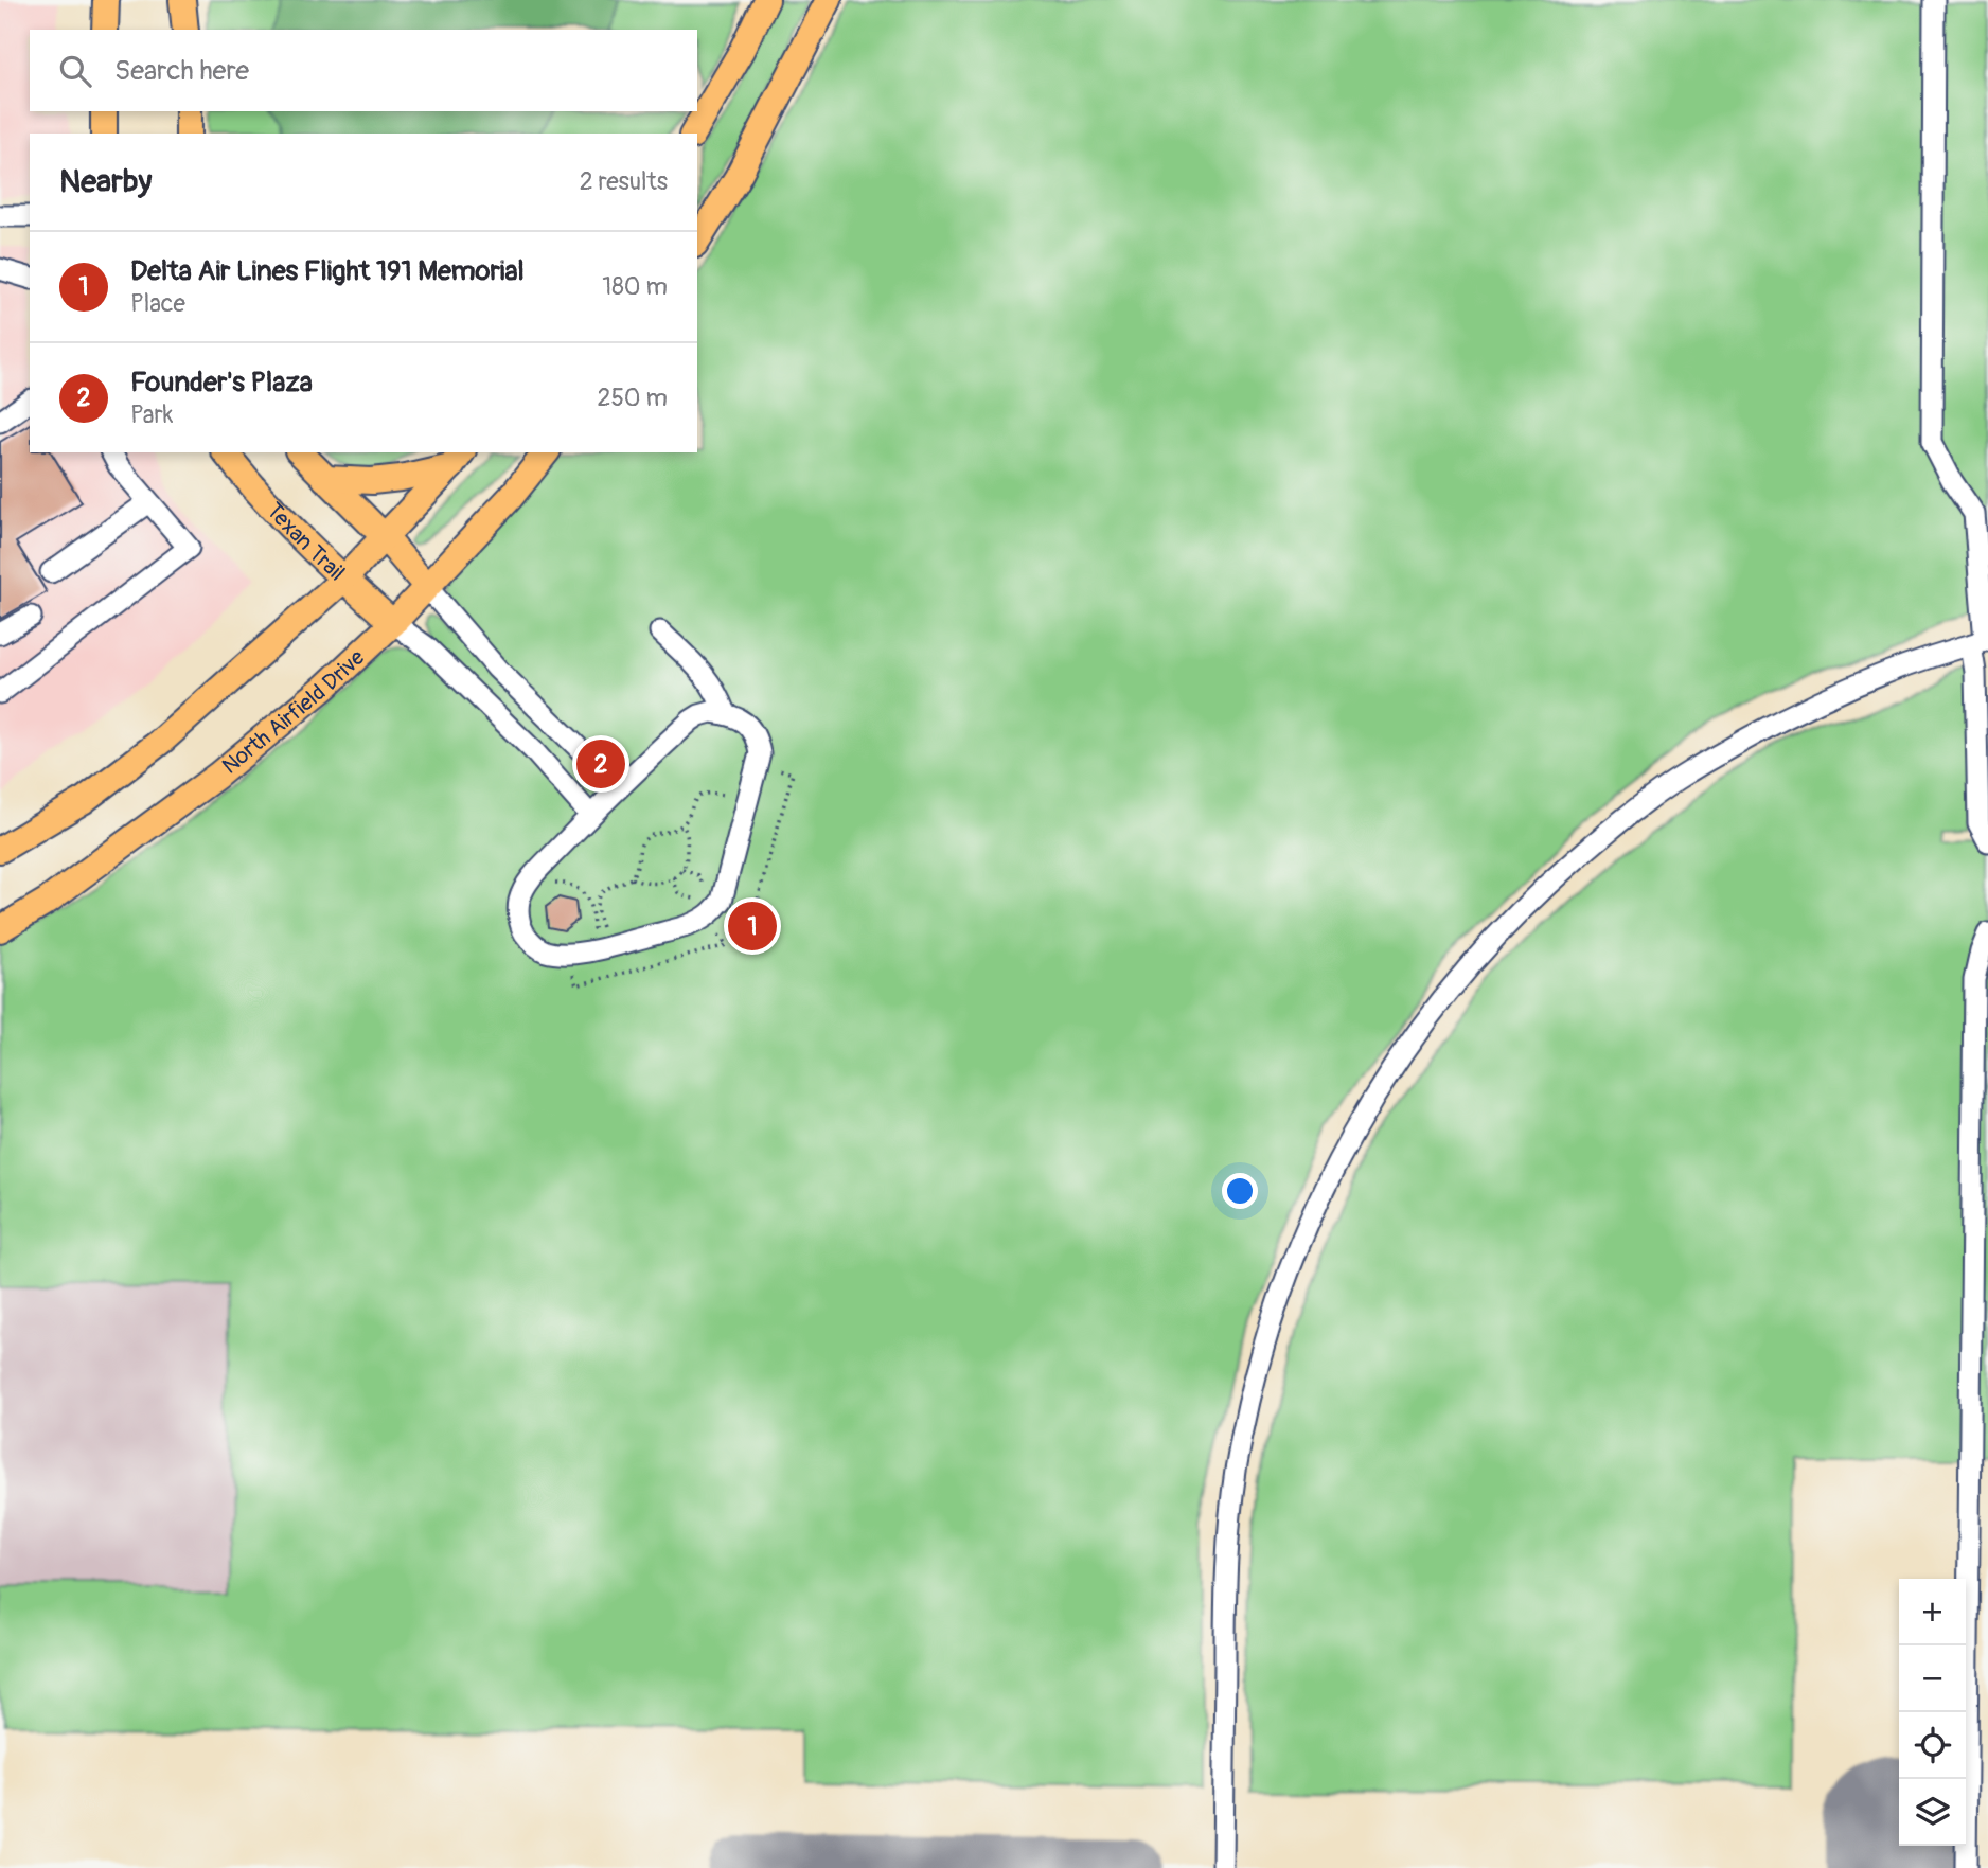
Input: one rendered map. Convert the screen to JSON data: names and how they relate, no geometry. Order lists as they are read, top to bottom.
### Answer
{
  "streets": {
    "main road": ["Texan Trail", "North Airfield Drive"]
  },
  "crossings": [
    ["Texan Trail", "North Airfield Drive"]
  ],
  "page": {
    "search": "Search here",
    "heading": ["Nearby", "2 results"],
    "list": [
      {
        "mark": "1",
        "name": "Delta Air Lines Flight 191 Memorial",
        "note": "Place",
        "value": "180 m"
      },
      {
        "mark": "2",
        "name": "Founder's Plaza",
        "note": "Park",
        "value": "250 m"
      }
    ],
    "pins": ["2", "1"],
    "map_buttons": ["+", "−"]
  }
}
